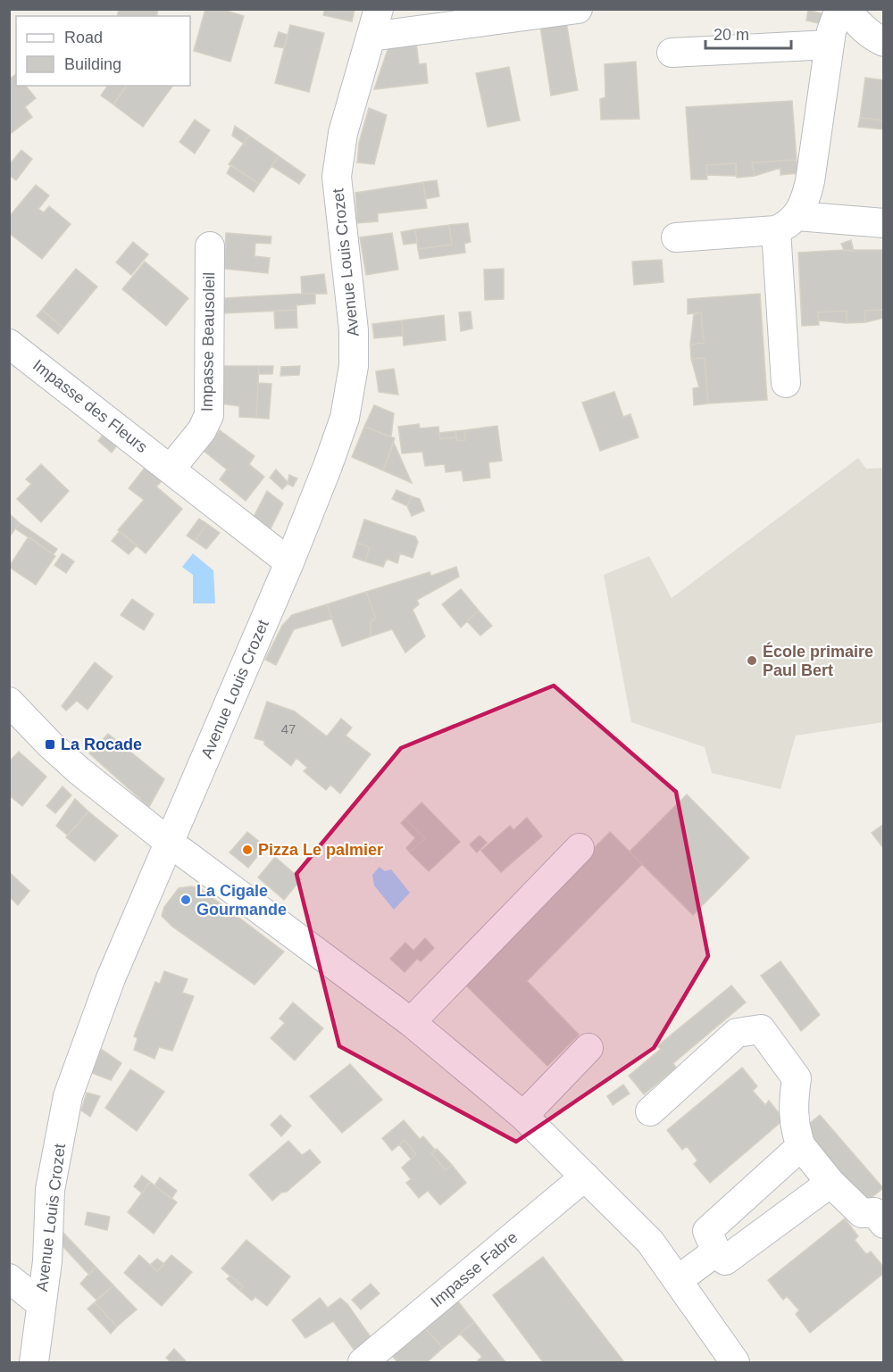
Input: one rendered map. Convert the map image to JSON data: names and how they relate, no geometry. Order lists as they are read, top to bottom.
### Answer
{
  "streets": {
    "street": [
      "Avenue Louis Crozet",
      "Impasse Beausoleil",
      "Impasse des Fleurs",
      "Impasse Fabre"
    ]
  },
  "crossings": [
    ["Impasse Beausoleil", "Impasse des Fleurs"]
  ],
  "places": {
    "other": ["École primaire Paul Bert", "Pizza Le palmier", "La Cigale Gourmande"],
    "transit": ["La Rocade"]
  },
  "house_numbers": ["47"],
  "legend": ["Road", "Building"],
  "scale_bar": "20 m"
}
